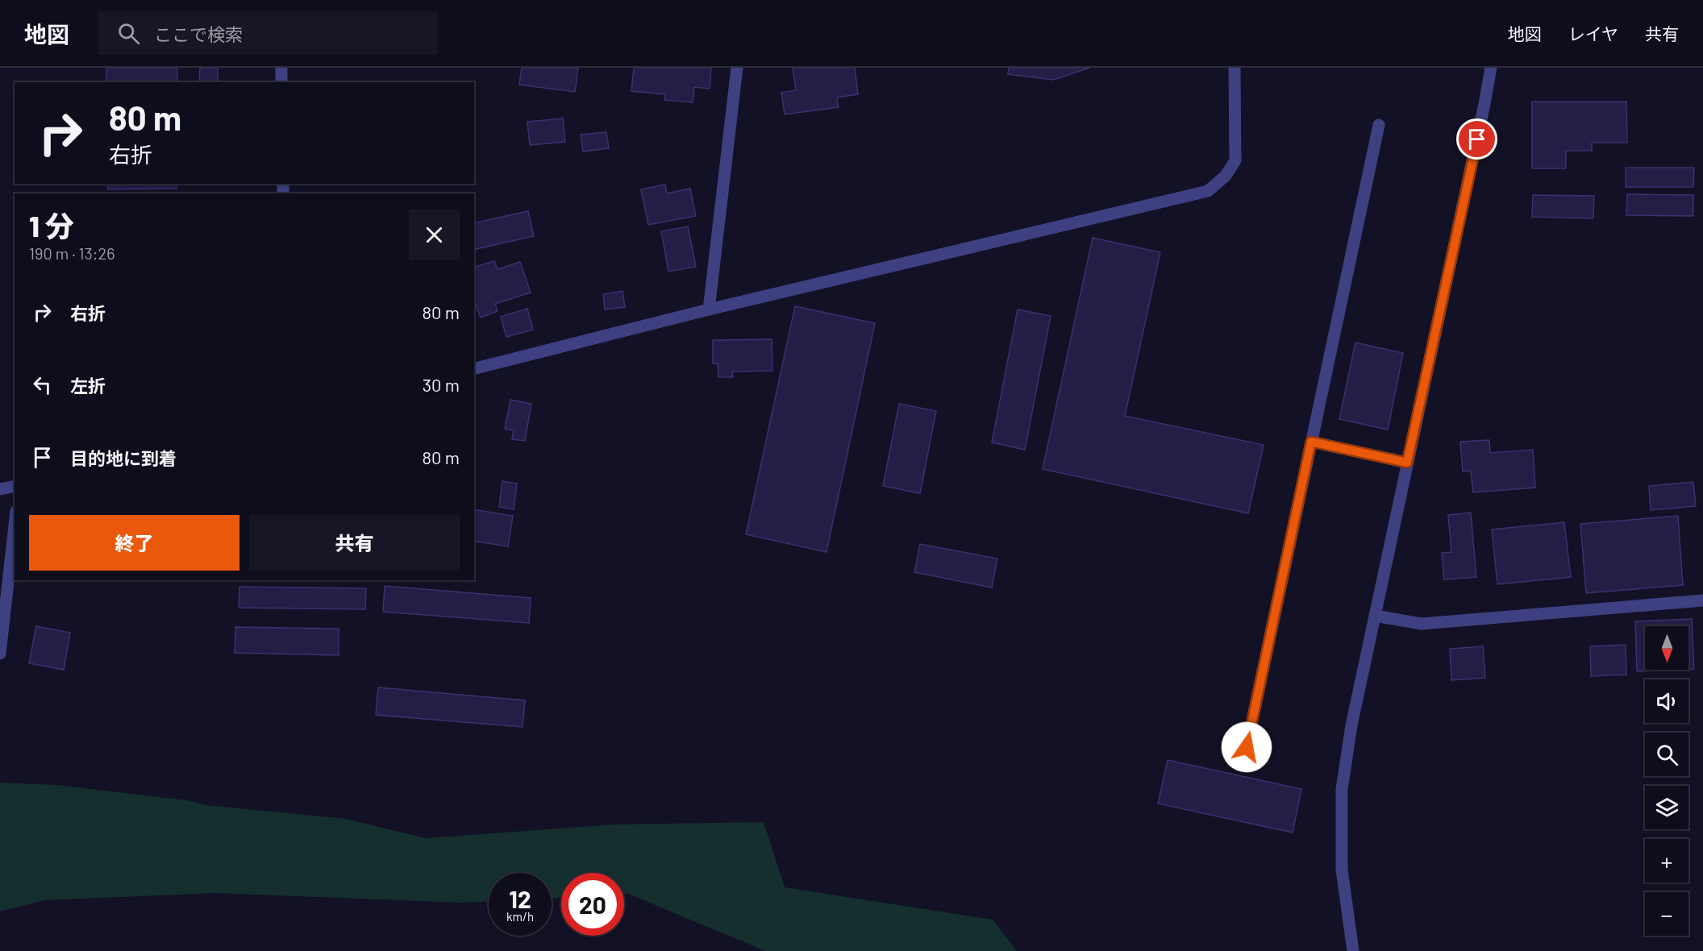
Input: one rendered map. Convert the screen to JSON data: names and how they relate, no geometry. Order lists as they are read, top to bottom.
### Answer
{
  "north": "bottom",
  "page": {
    "header": "地図",
    "search": "ここで検索",
    "nav": ["地図", "レイヤ", "共有"],
    "turn": ["80 m", "右折"],
    "heading": ["1 分", "190 m · 13:26"],
    "list": [
      {
        "name": "右折",
        "value": "80 m"
      },
      {
        "name": "左折",
        "value": "30 m"
      },
      {
        "name": "目的地に到着",
        "value": "80 m"
      }
    ],
    "buttons": ["終了", "共有"],
    "map_buttons": ["+", "−"],
    "speed": "12 km/h",
    "limit": "20"
  }
}
